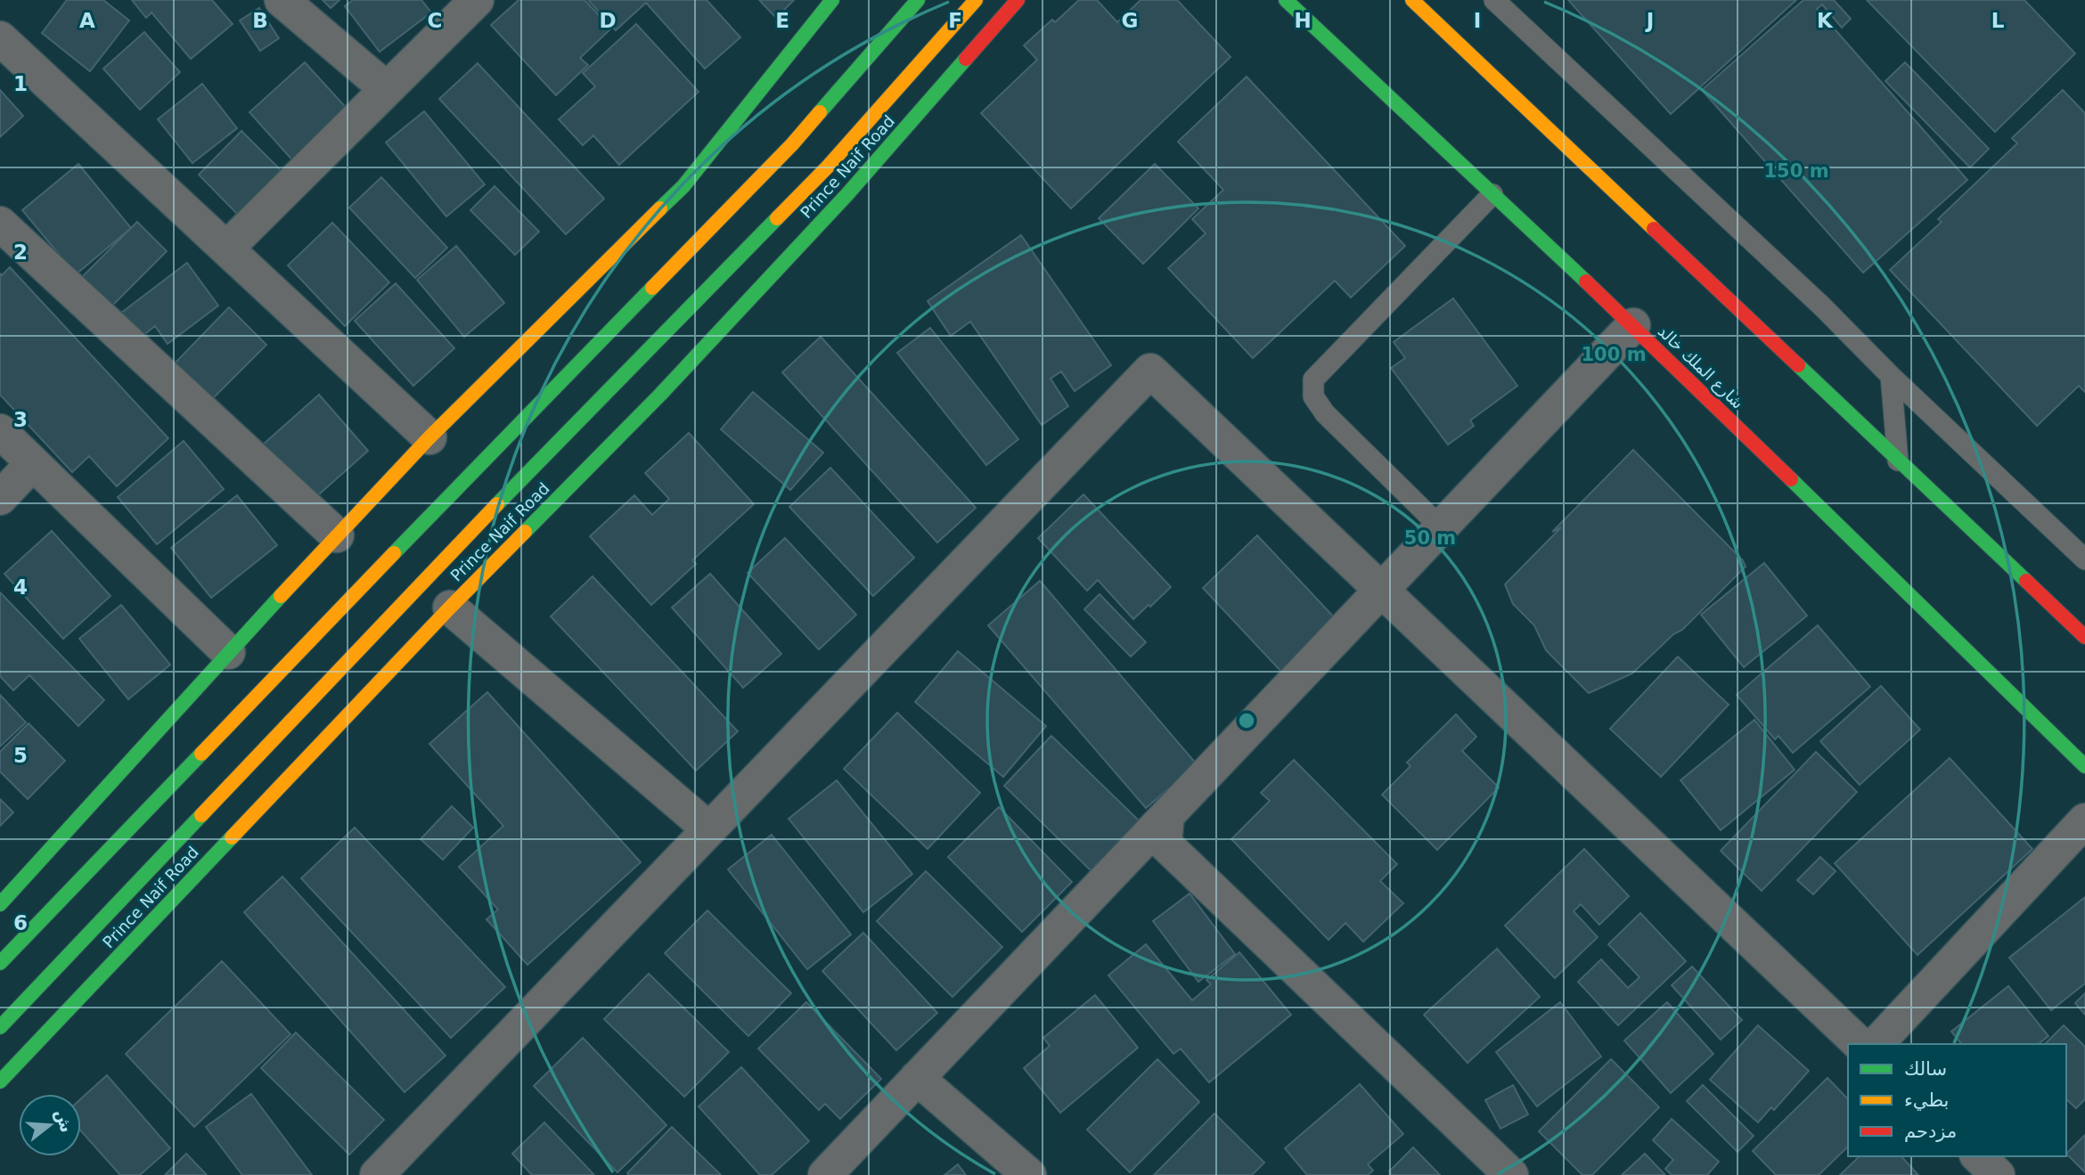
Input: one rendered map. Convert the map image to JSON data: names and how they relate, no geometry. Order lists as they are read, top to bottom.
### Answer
{
  "streets": {
    "main road": ["Prince Naif Road", "شارع الملك خالد"]
  },
  "legend": ["سالك", "بطيء", "مزدحم"],
  "north": "right",
  "grid": {
    "columns": [
      "A",
      "B",
      "C",
      "D",
      "E",
      "F",
      "G",
      "H",
      "I",
      "J",
      "K",
      "L"
    ],
    "rows": [
      "1",
      "2",
      "3",
      "4",
      "5",
      "6"
    ]
  },
  "rings": ["150 m", "100 m", "50 m"]
}
